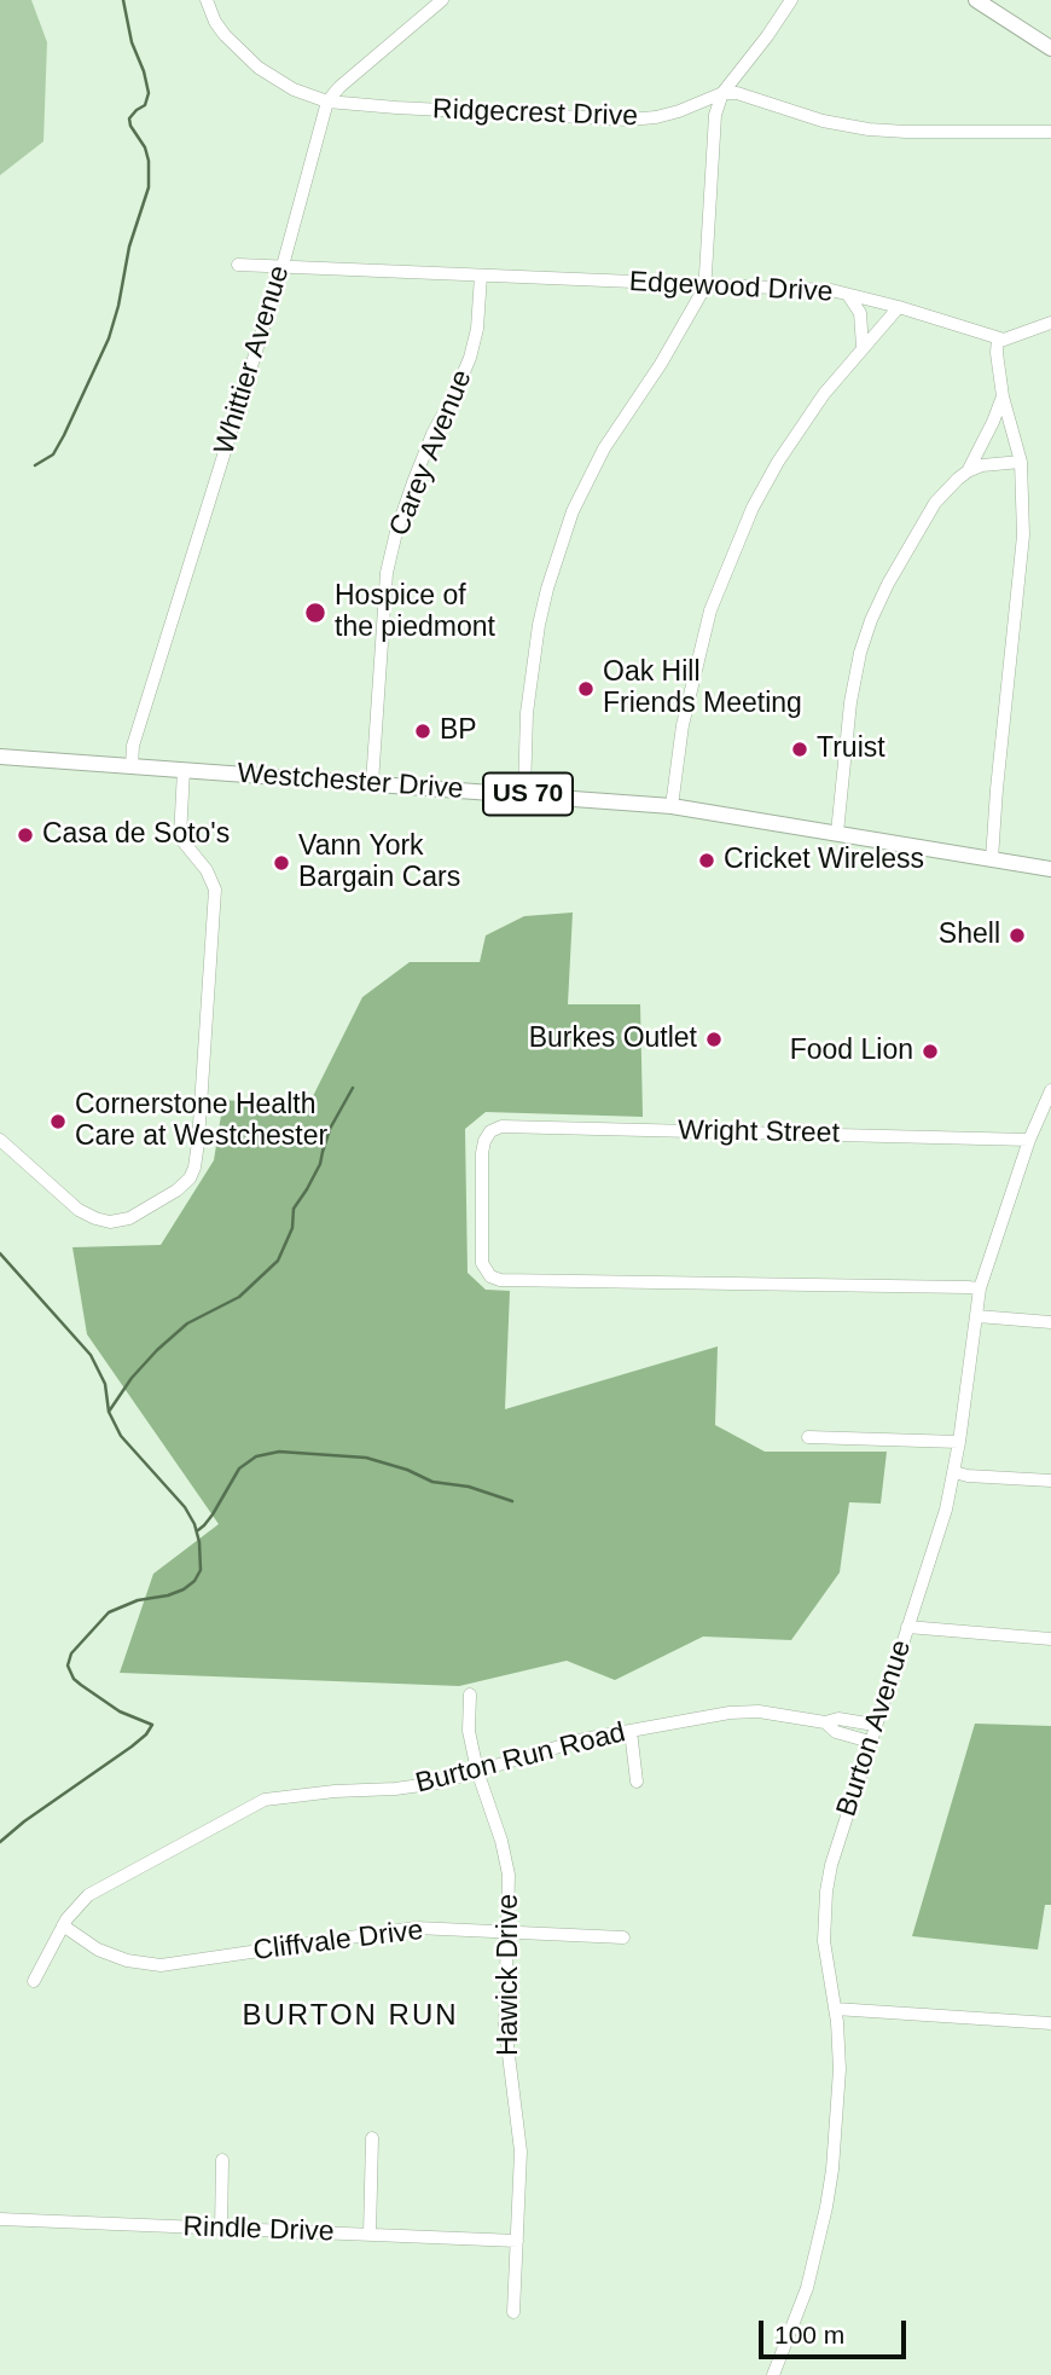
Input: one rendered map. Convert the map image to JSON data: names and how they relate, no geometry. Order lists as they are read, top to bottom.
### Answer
{
  "streets": {
    "main road": ["Westchester Drive", "US 70"],
    "street": [
      "Ridgecrest Drive",
      "Edgewood Drive",
      "Whittier Avenue",
      "Carey Avenue",
      "Wright Street",
      "Burton Avenue",
      "Burton Run Road",
      "Cliffvale Drive",
      "Hawick Drive",
      "Rindle Drive"
    ]
  },
  "crossings": [
    ["Ridgecrest Drive", "Whittier Avenue"],
    ["Edgewood Drive", "Whittier Avenue"],
    ["Edgewood Drive", "Carey Avenue"],
    ["Whittier Avenue", "Westchester Drive"],
    ["Carey Avenue", "Westchester Drive"],
    ["Wright Street", "Burton Avenue"],
    ["Burton Avenue", "Burton Run Road"],
    ["Burton Run Road", "Cliffvale Drive"],
    ["Burton Run Road", "Hawick Drive"],
    ["Cliffvale Drive", "Hawick Drive"],
    ["Hawick Drive", "Rindle Drive"]
  ],
  "districts": ["BURTON RUN"],
  "places": [
    "Hospice of the piedmont",
    "Oak Hill Friends Meeting",
    "BP",
    "Truist",
    "Casa de Soto's",
    "Cricket Wireless",
    "Vann York Bargain Cars",
    "Shell",
    "Burkes Outlet",
    "Food Lion",
    "Cornerstone Health Care at Westchester"
  ],
  "scale_bar": "100 m"
}
